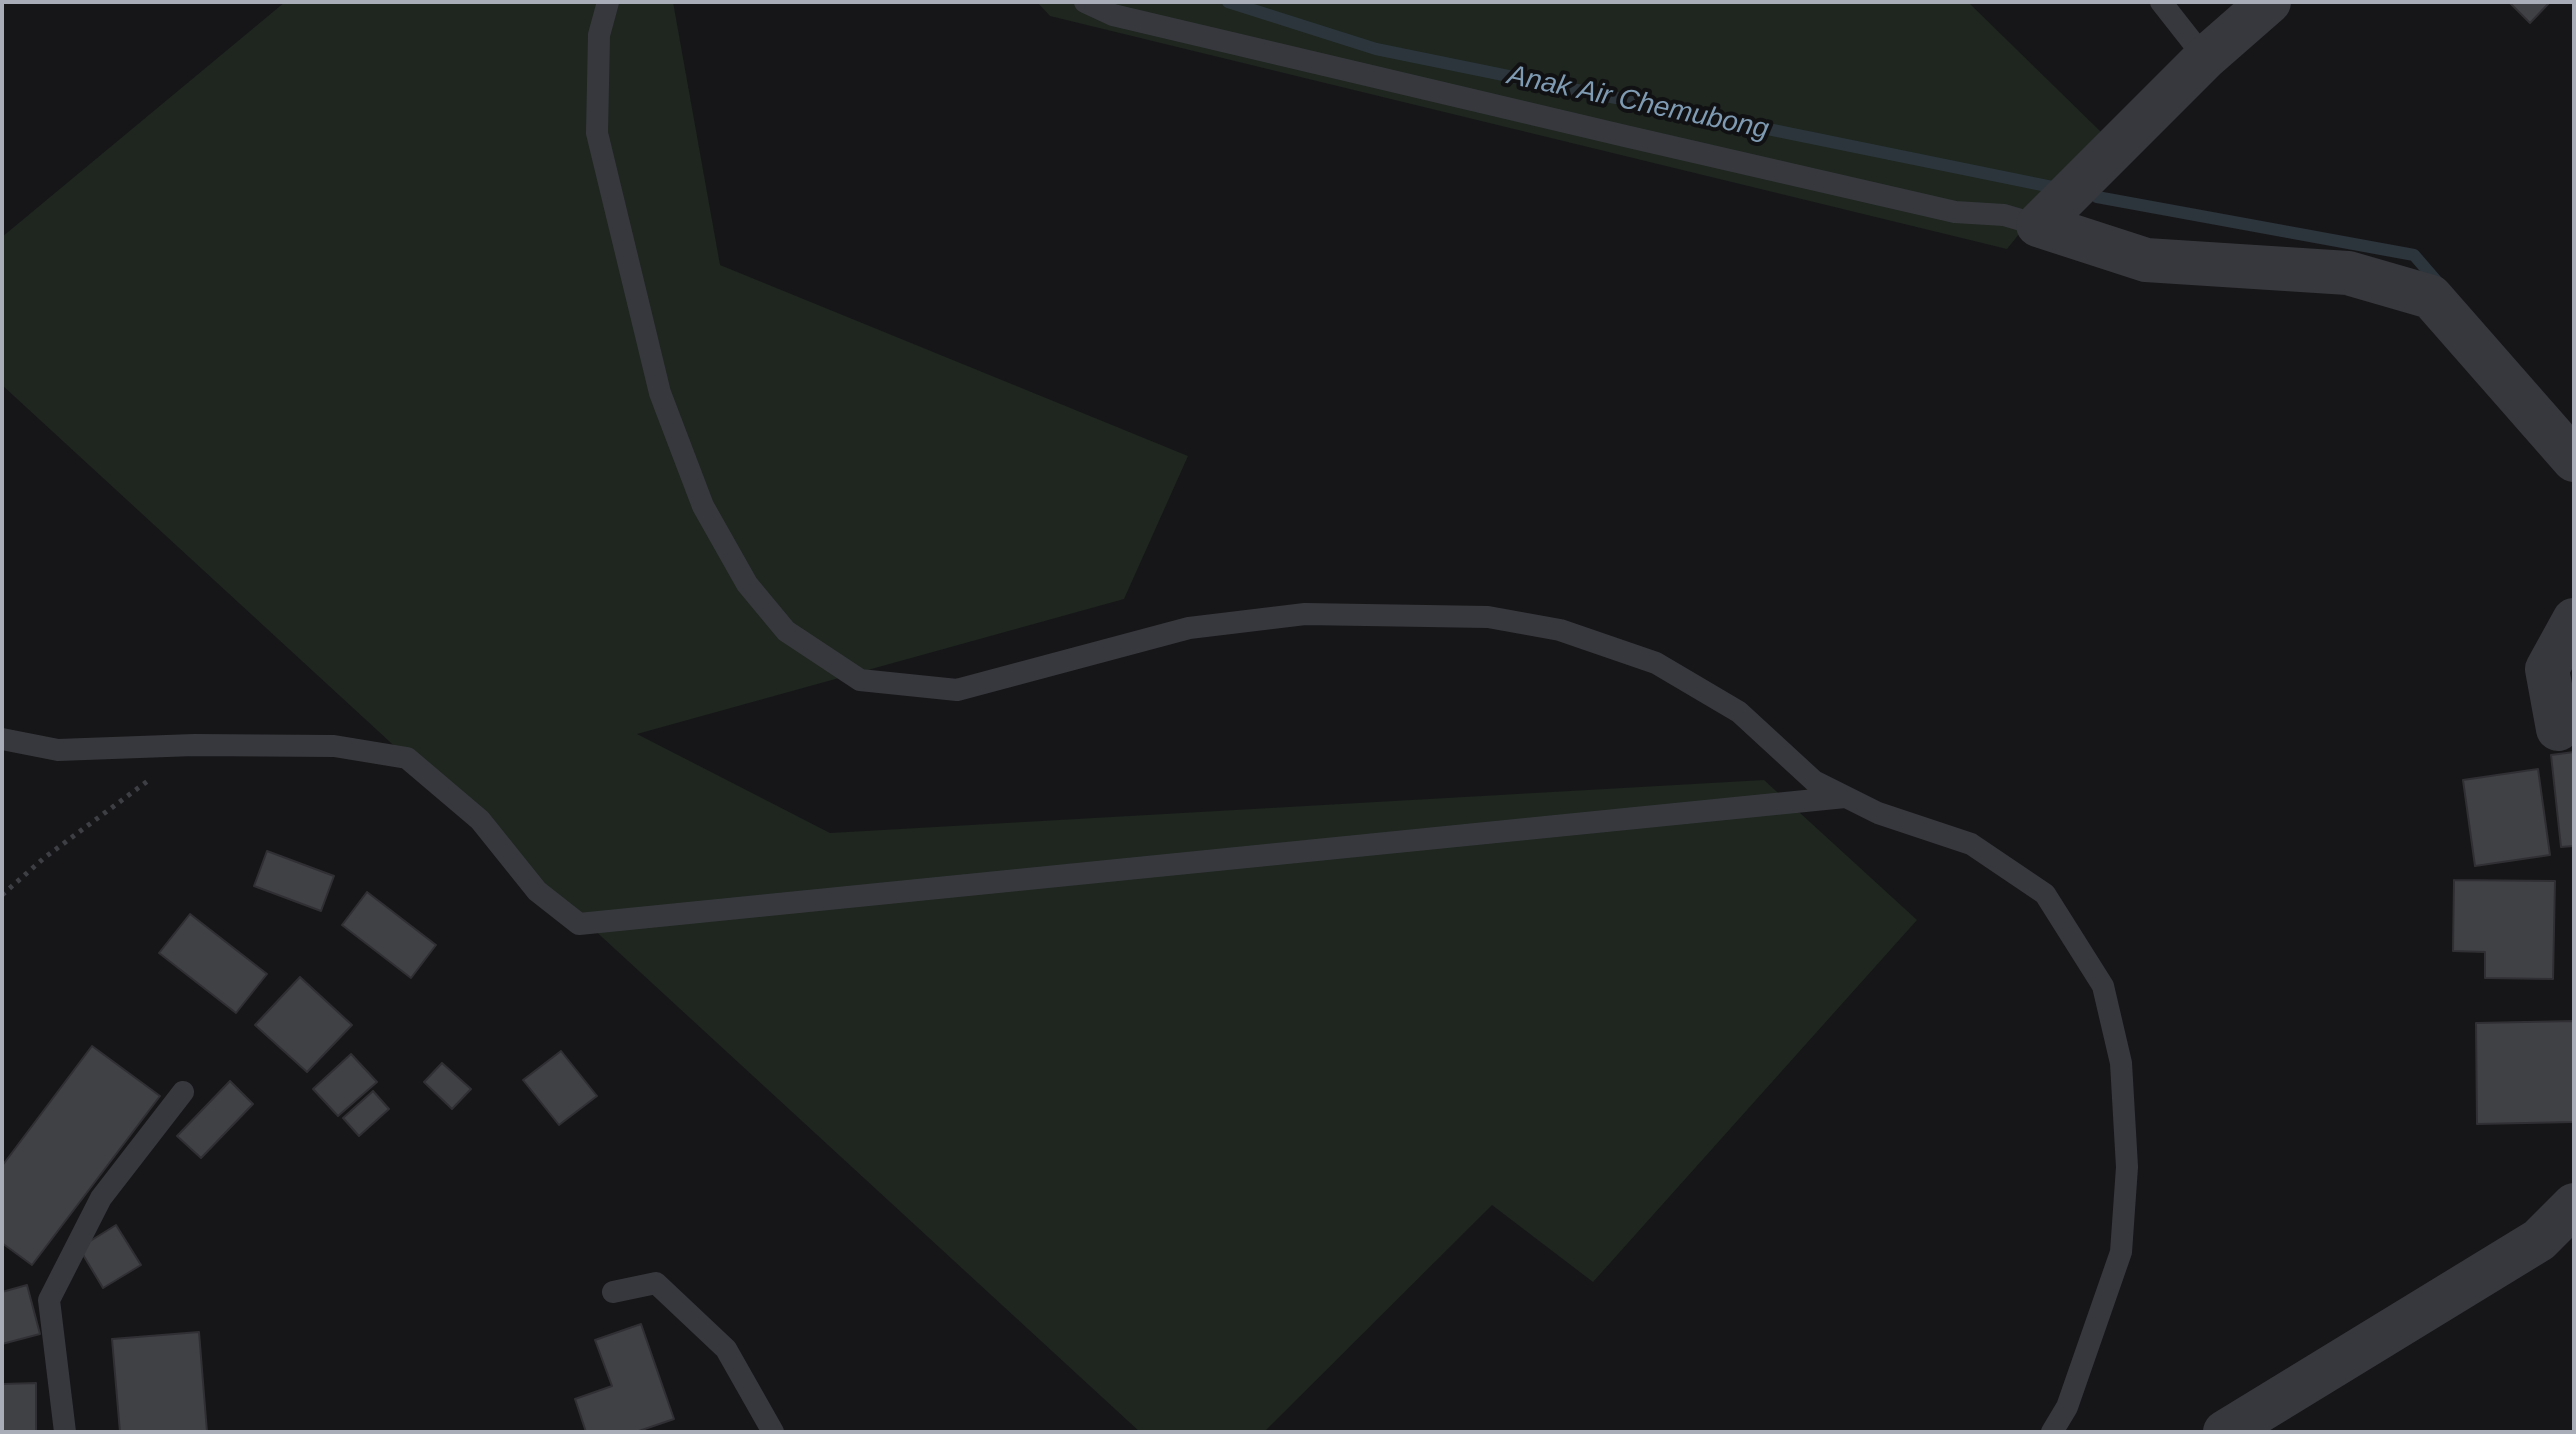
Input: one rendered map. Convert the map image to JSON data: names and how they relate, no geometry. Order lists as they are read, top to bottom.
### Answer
{
  "water": ["Anak Air Chemubong"]
}
